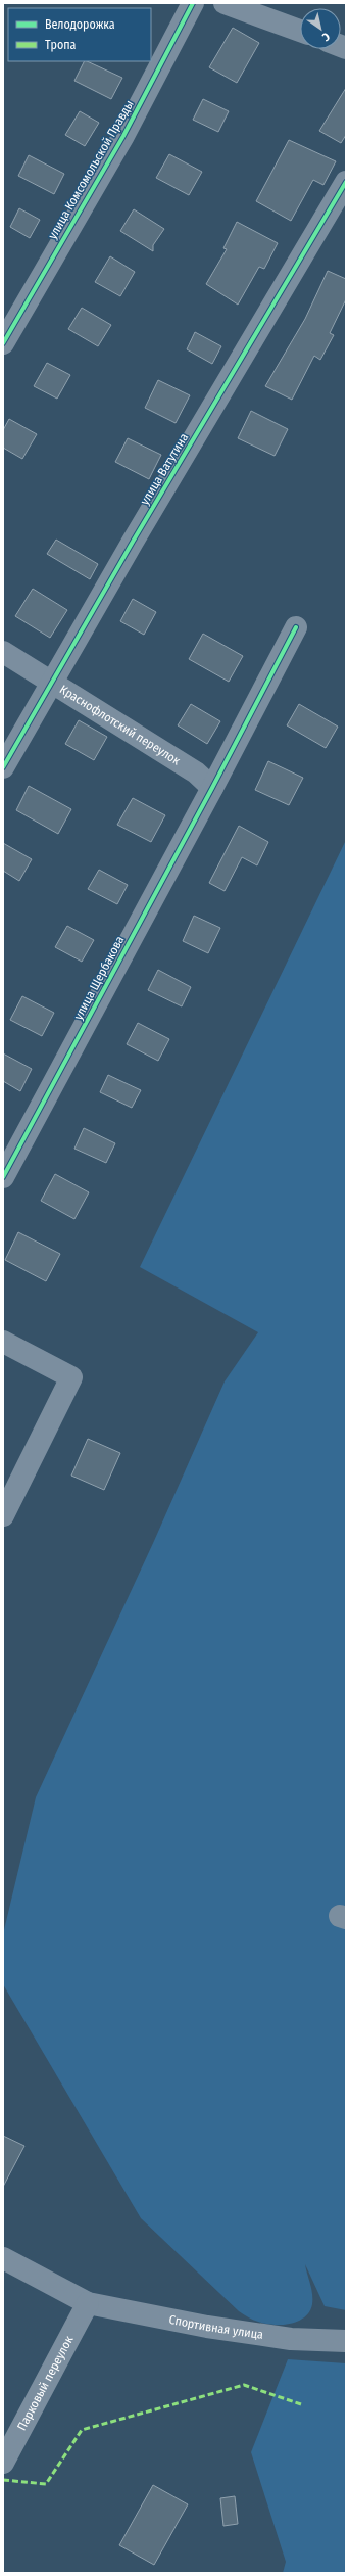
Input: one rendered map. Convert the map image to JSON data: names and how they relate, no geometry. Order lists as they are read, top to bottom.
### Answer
{
  "streets": {
    "street": [
      "улица Комсомольской Правды",
      "улица Ватутина",
      "Краснофлотский переулок",
      "улица Щербакова",
      "Спортивная улица",
      "Парковый переулок"
    ]
  },
  "crossings": [
    ["улица Ватутина", "Краснофлотский переулок"],
    ["Краснофлотский переулок", "улица Щербакова"],
    ["Спортивная улица", "Парковый переулок"]
  ],
  "legend": ["Велодорожка", "Тропа"],
  "north": "bottom right"
}
